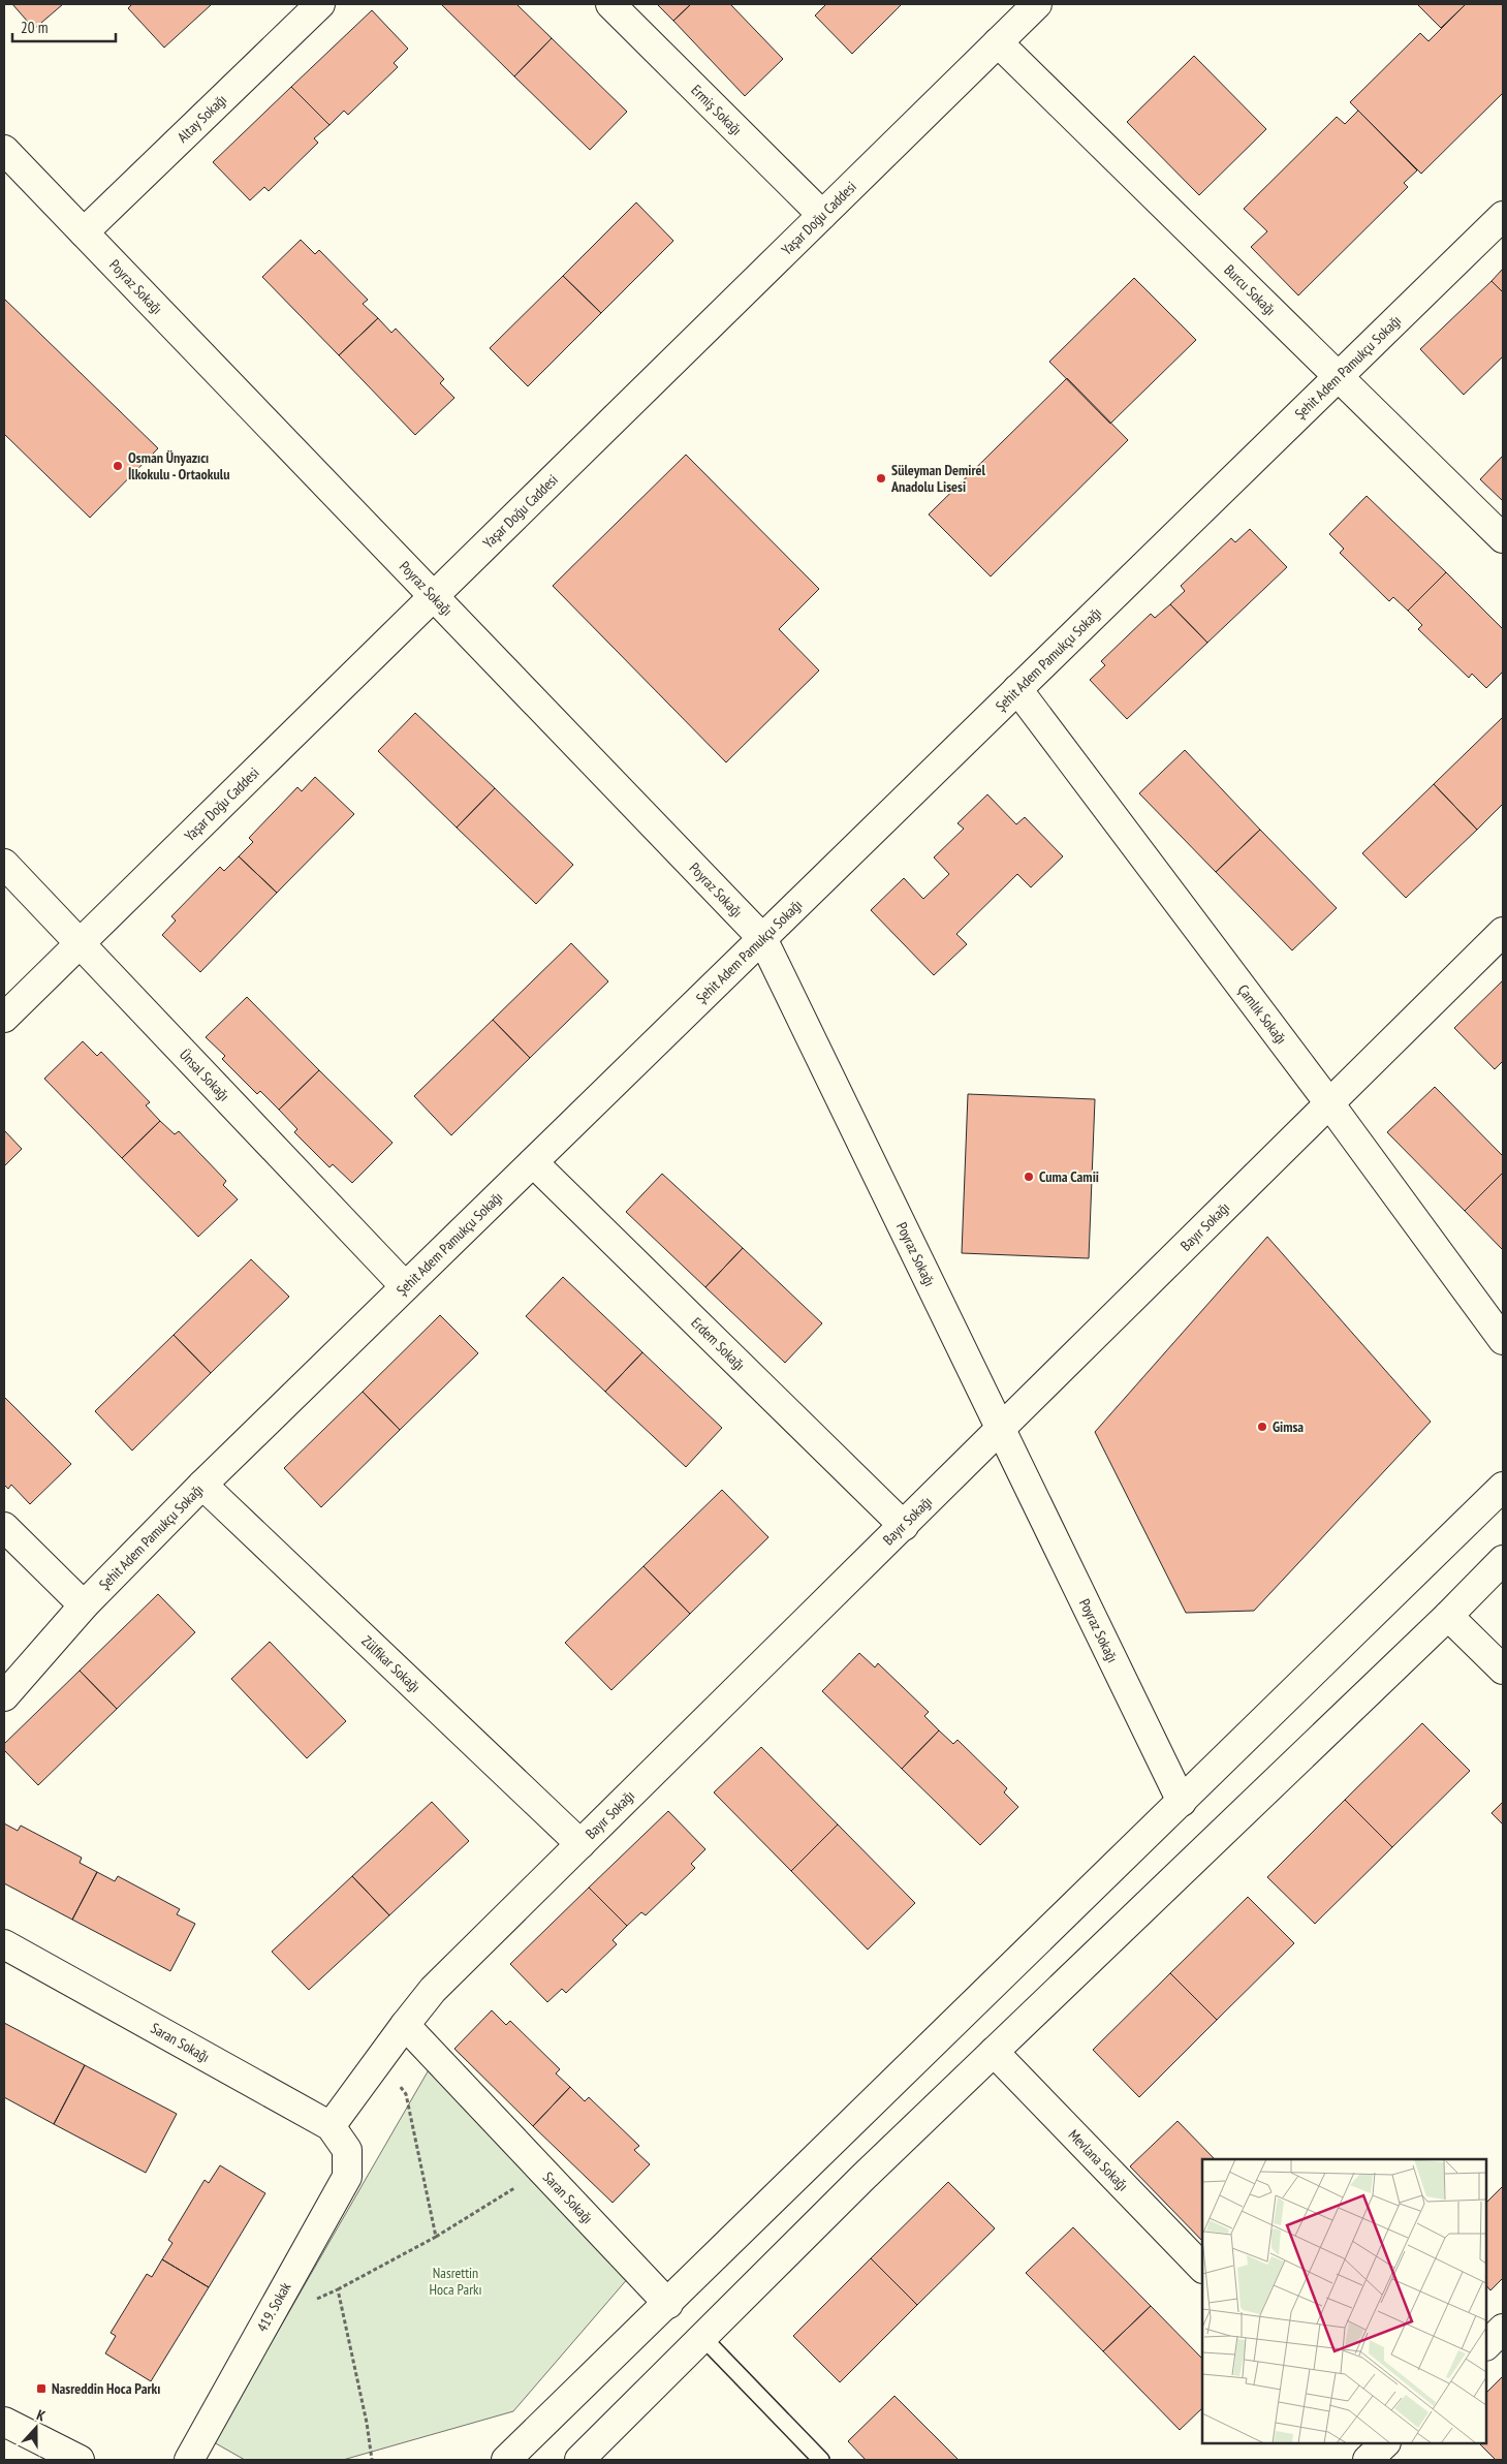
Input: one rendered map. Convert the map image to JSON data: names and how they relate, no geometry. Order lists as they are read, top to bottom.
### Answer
{
  "streets": {
    "street": [
      "Ermiş Sokağı",
      "Altay Sokağı",
      "Yaşar Doğu Caddesi",
      "Poyraz Sokağı",
      "Burcu Sokağı",
      "Şehit Adem Pamukçu Sokağı",
      "Çamlık Sokağı",
      "Ünsal Sokağı",
      "Bayır Sokağı",
      "Erdem Sokağı",
      "Zülfikar Sokağı",
      "Saran Sokağı",
      "Mevlana Sokağı",
      "419. Sokak"
    ]
  },
  "crossings": [
    ["Ermiş Sokağı", "Yaşar Doğu Caddesi"],
    ["Altay Sokağı", "Poyraz Sokağı"],
    ["Yaşar Doğu Caddesi", "Poyraz Sokağı"],
    ["Yaşar Doğu Caddesi", "Burcu Sokağı"],
    ["Yaşar Doğu Caddesi", "Ünsal Sokağı"],
    ["Poyraz Sokağı", "Şehit Adem Pamukçu Sokağı"],
    ["Poyraz Sokağı", "Bayır Sokağı"],
    ["Burcu Sokağı", "Şehit Adem Pamukçu Sokağı"],
    ["Şehit Adem Pamukçu Sokağı", "Çamlık Sokağı"],
    ["Şehit Adem Pamukçu Sokağı", "Ünsal Sokağı"],
    ["Şehit Adem Pamukçu Sokağı", "Erdem Sokağı"],
    ["Şehit Adem Pamukçu Sokağı", "Zülfikar Sokağı"],
    ["Çamlık Sokağı", "Bayır Sokağı"],
    ["Bayır Sokağı", "Erdem Sokağı"],
    ["Bayır Sokağı", "Zülfikar Sokağı"],
    ["Bayır Sokağı", "Saran Sokağı"],
    ["Saran Sokağı", "419. Sokak"]
  ],
  "parks": ["Nasrettin Hoca Parkı"],
  "places": {
    "other": [
      "Osman Ünyazıcı İlkokulu - Ortaokulu",
      "Süleyman Demirel Anadolu Lisesi",
      "Cuma Camii",
      "Gimsa"
    ],
    "transit": ["Nasreddin Hoca Parkı"]
  },
  "scale_bar": "20 m",
  "north": "top"
}
